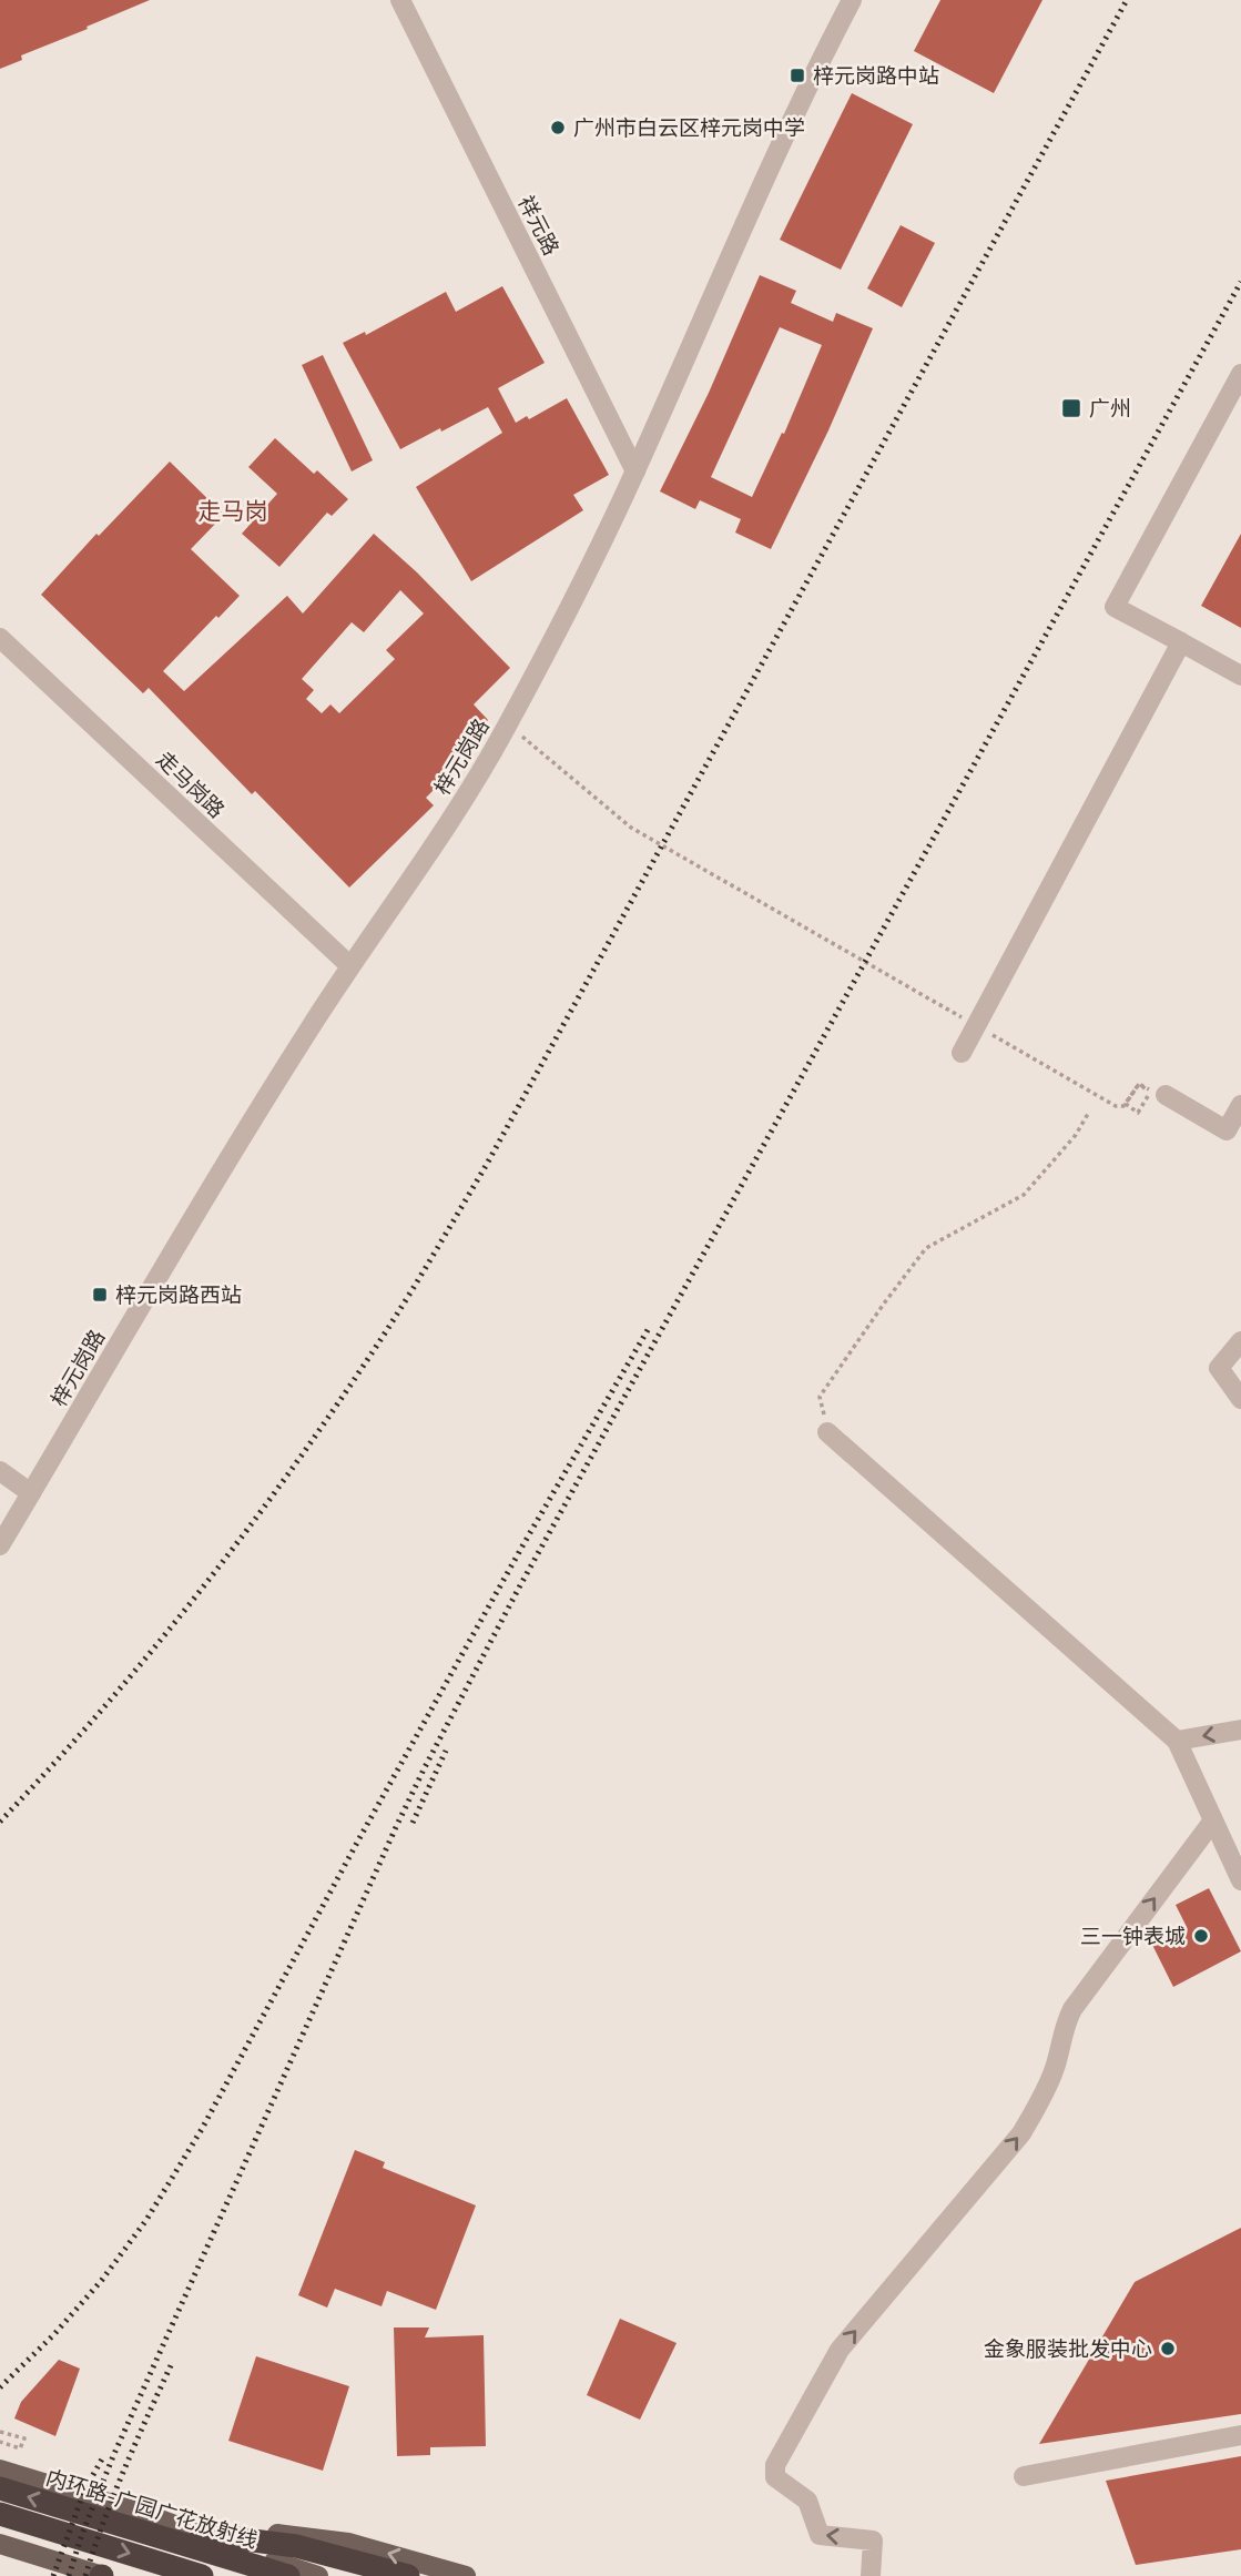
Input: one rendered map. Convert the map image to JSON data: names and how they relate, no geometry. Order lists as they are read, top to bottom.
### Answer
{
  "streets": {
    "highway": ["内环路-广园广花放射线"],
    "street": ["祥元路", "梓元岗路", "走马岗路"]
  },
  "crossings": [
    ["祥元路", "梓元岗路"],
    ["梓元岗路", "走马岗路"]
  ],
  "districts": ["走马岗"],
  "places": {
    "transit": ["梓元岗路中站", "广州", "梓元岗路西站"],
    "other": ["广州市白云区梓元岗中学", "三一钟表城", "金象服装批发中心"]
  }
}
